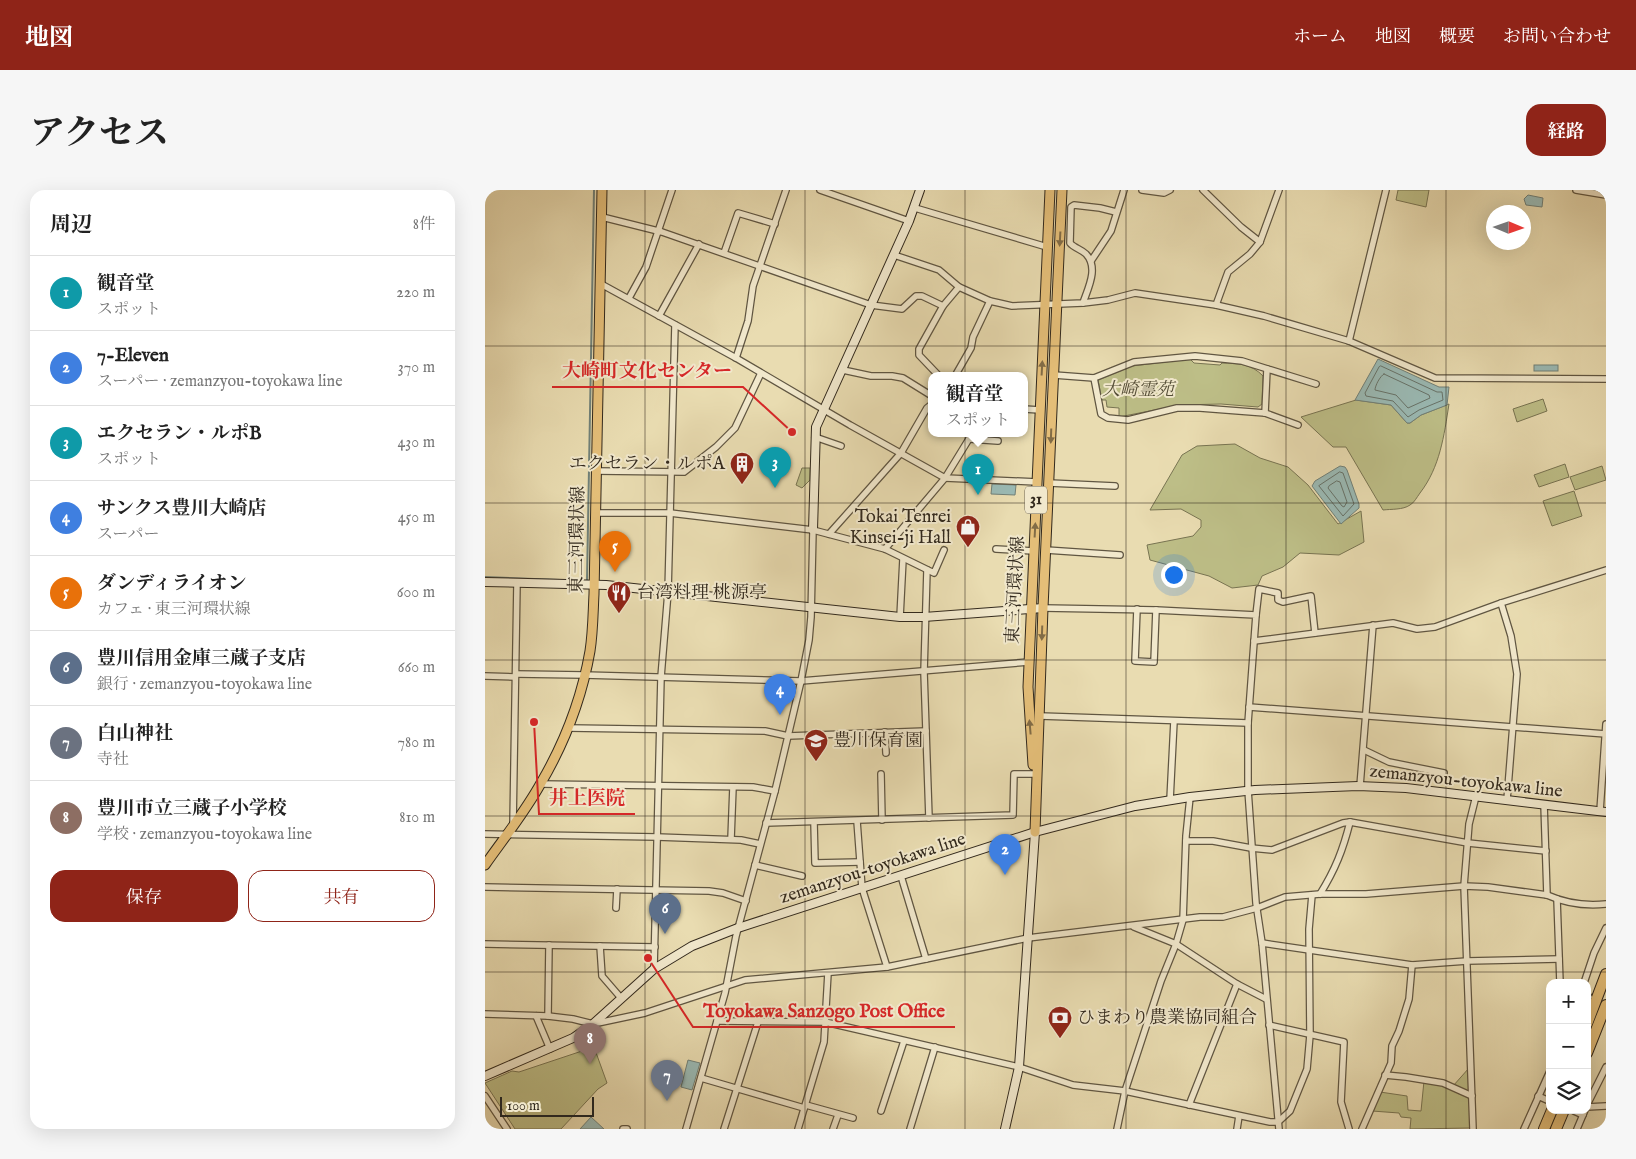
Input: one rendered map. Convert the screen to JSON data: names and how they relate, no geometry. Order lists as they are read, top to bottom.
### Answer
{
  "streets": {
    "main road": ["31", "東三河環状線"],
    "street": ["zemanzyou-toyokawa line"]
  },
  "crossings": [
    ["東三河環状線", "zemanzyou-toyokawa line"]
  ],
  "parks": ["大崎霊苑"],
  "places": {
    "other": ["大崎町文化センター", "井上医院", "Toyokawa Sanzogo Post Office"],
    "building": ["エクセラン・ルポA"],
    "shop": ["Tokai Tenrei Kinsei-ji Hall"],
    "restaurant": ["台湾料理 桃源亭"],
    "school or university": ["豊川保育園"],
    "bank": ["ひまわり農業協同組合"]
  },
  "scale_bar": "100 m",
  "north": "right",
  "page": {
    "header": "地図",
    "nav": [
      "ホーム",
      "地図",
      "概要",
      "お問い合わせ"
    ],
    "title": "アクセス",
    "buttons": [
      "経路",
      ["保存", "共有"]
    ],
    "heading": ["周辺", "8件"],
    "list": [
      {
        "mark": "1",
        "name": "観音堂",
        "note": "スポット",
        "value": "220 m"
      },
      {
        "mark": "2",
        "name": "7-Eleven",
        "note": "スーパー · zemanzyou-toyokawa line",
        "value": "370 m"
      },
      {
        "mark": "3",
        "name": "エクセラン・ルポB",
        "note": "スポット",
        "value": "430 m"
      },
      {
        "mark": "4",
        "name": "サンクス豊川大崎店",
        "note": "スーパー",
        "value": "450 m"
      },
      {
        "mark": "5",
        "name": "ダンディライオン",
        "note": "カフェ · 東三河環状線",
        "value": "600 m"
      },
      {
        "mark": "6",
        "name": "豊川信用金庫三蔵子支店",
        "note": "銀行 · zemanzyou-toyokawa line",
        "value": "660 m"
      },
      {
        "mark": "7",
        "name": "白山神社",
        "note": "寺社",
        "value": "780 m"
      },
      {
        "mark": "8",
        "name": "豊川市立三蔵子小学校",
        "note": "学校 · zemanzyou-toyokawa line",
        "value": "810 m"
      }
    ],
    "popup": ["観音堂", "スポット"],
    "pins": [
      "3",
      "1",
      "5",
      "4",
      "2",
      "6",
      "8",
      "7"
    ],
    "map_buttons": ["+", "−"],
    "scale": "100 m"
  }
}
